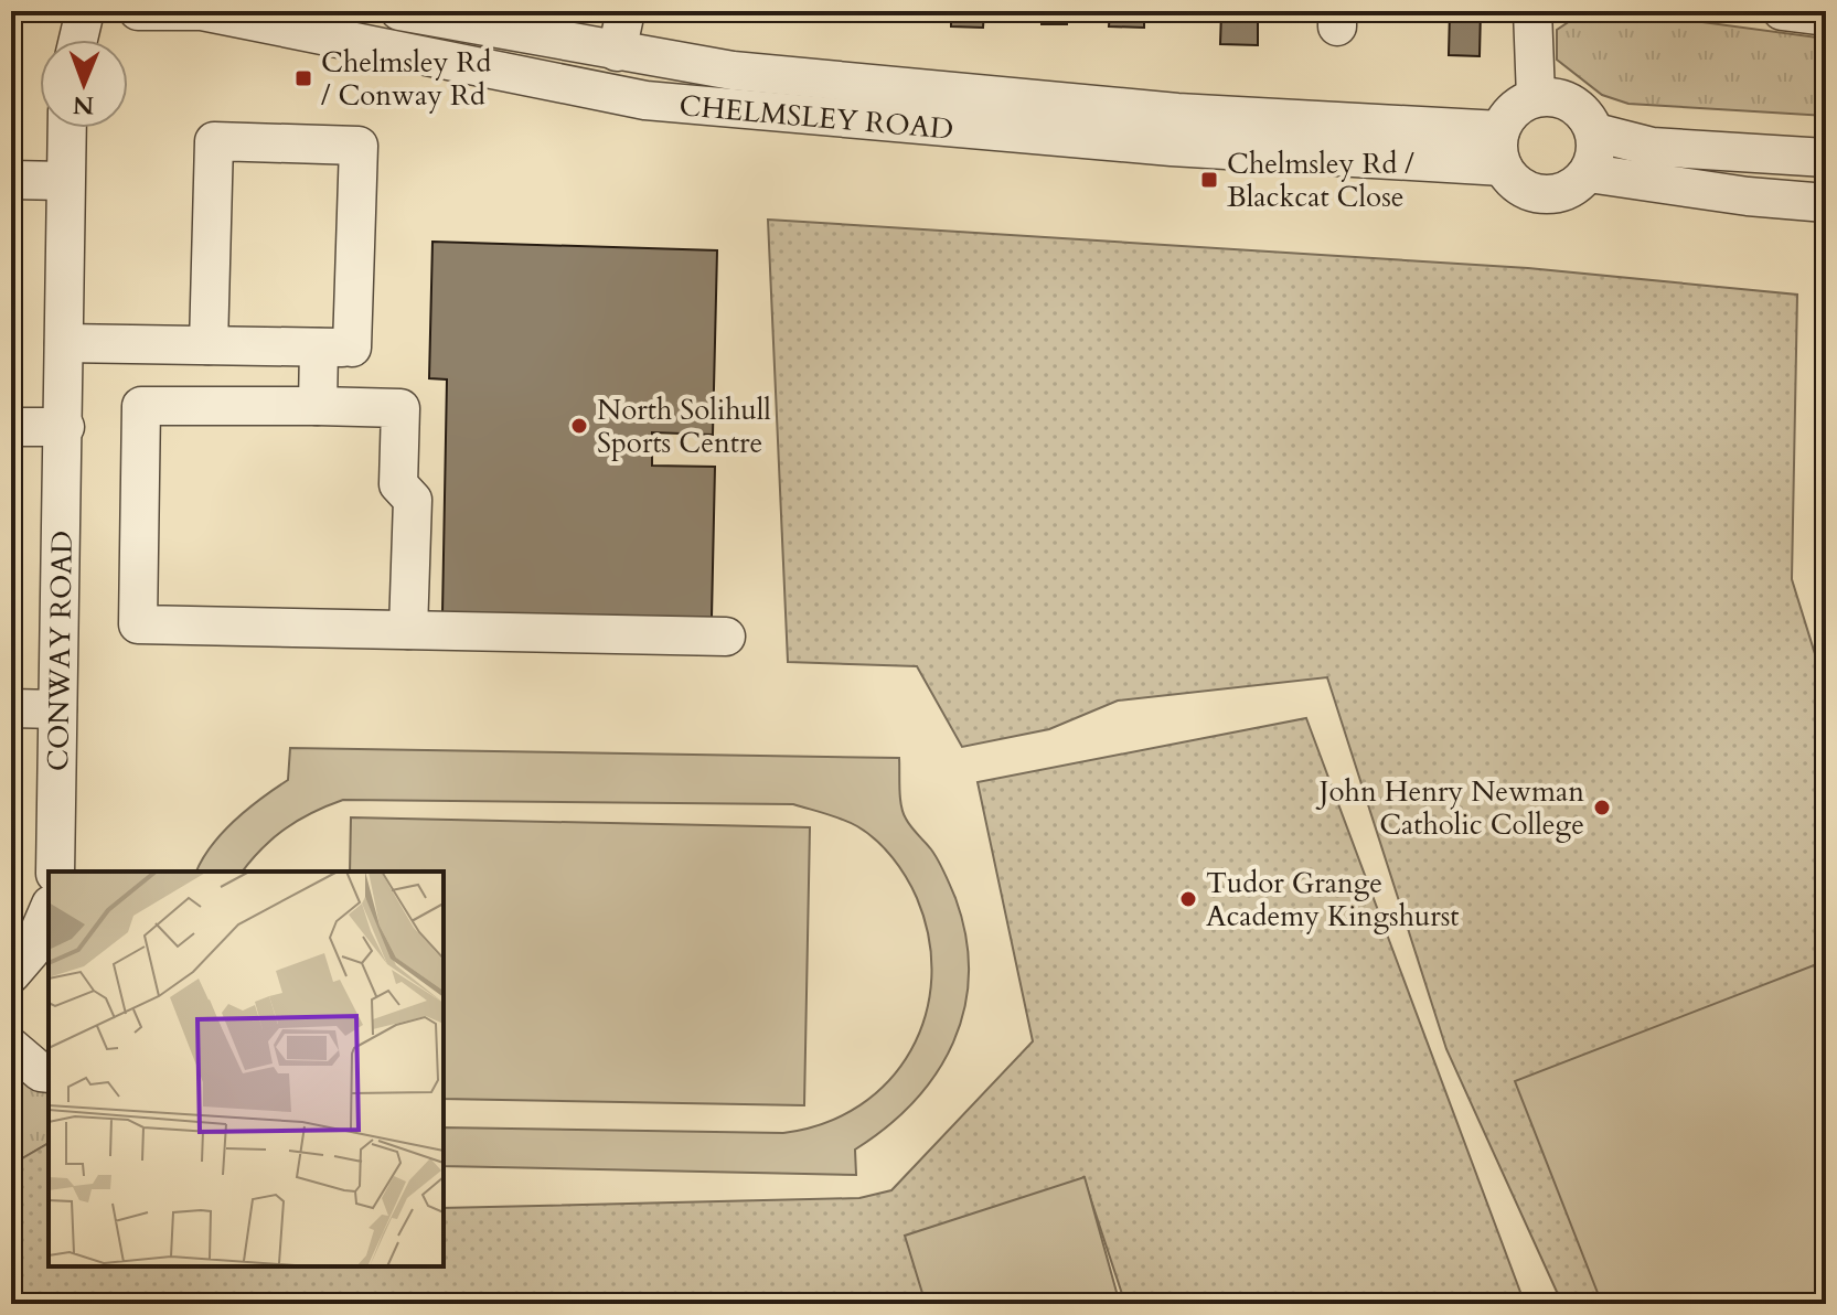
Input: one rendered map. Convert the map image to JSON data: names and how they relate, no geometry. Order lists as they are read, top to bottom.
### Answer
{
  "streets": {
    "street": ["CHELMSLEY ROAD", "CONWAY ROAD"]
  },
  "places": {
    "transit": ["Chelmsley Rd / Conway Rd", "Chelmsley Rd / Blackcat Close"],
    "other": ["North Solihull Sports Centre", "John Henry Newman Catholic College", "Tudor Grange Academy Kingshurst"]
  },
  "north": "bottom"
}
